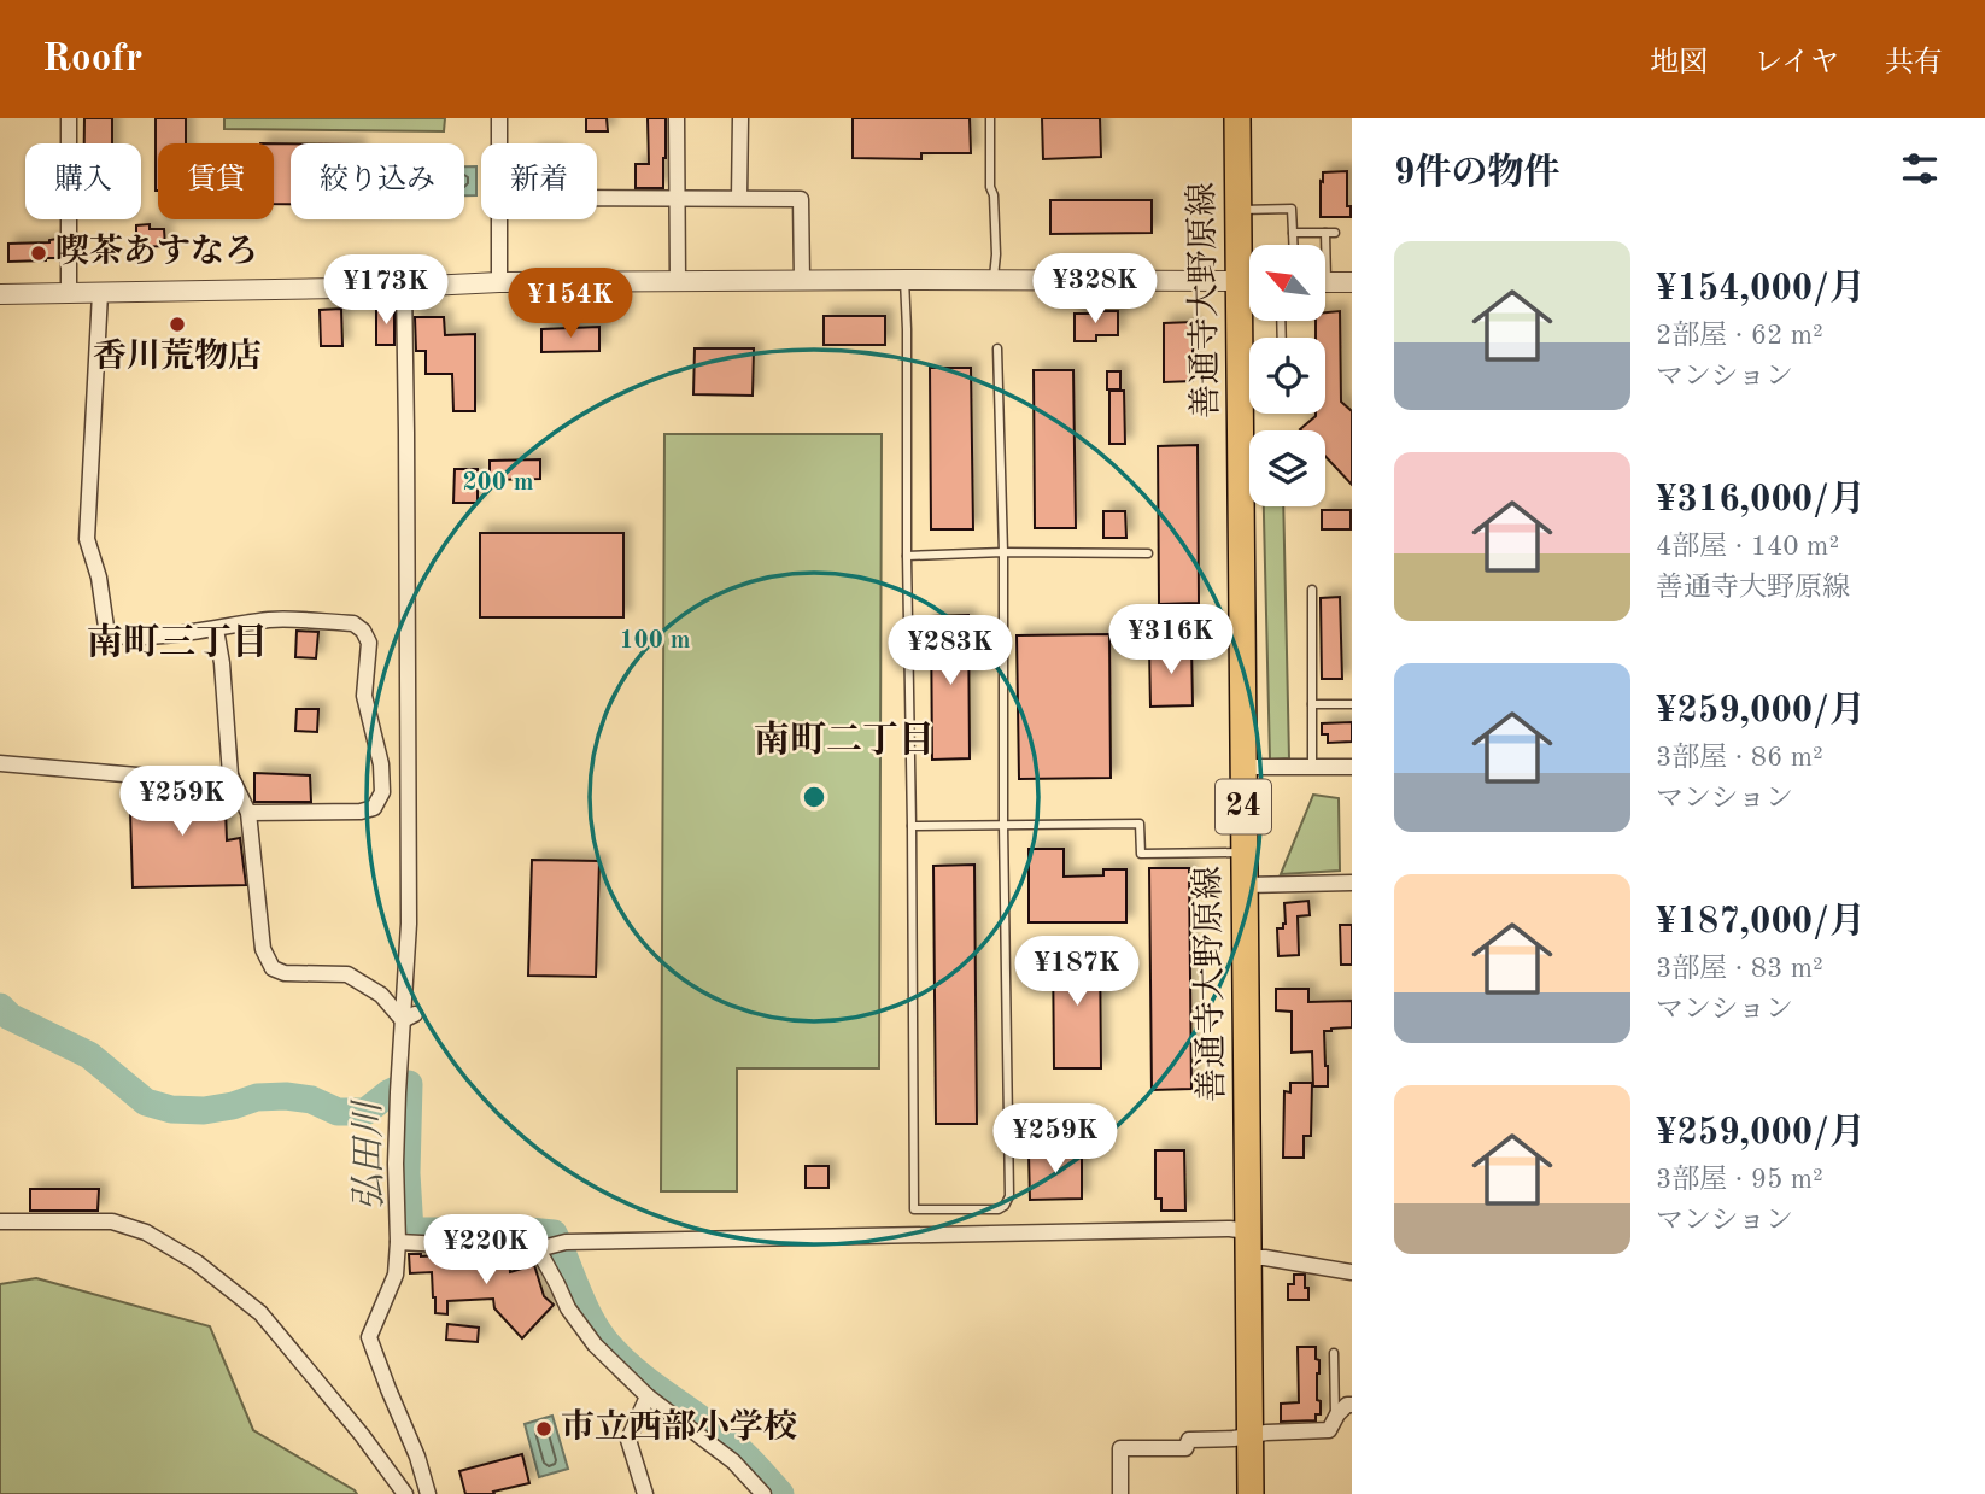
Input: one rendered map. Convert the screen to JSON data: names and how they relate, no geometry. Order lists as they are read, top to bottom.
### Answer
{
  "streets": {
    "main road": ["善通寺大野原線", "24"]
  },
  "districts": ["南町三丁目", "南町二丁目"],
  "water": ["弘田川"],
  "places": ["喫茶あすなろ", "香川荒物店", "市立西部小学校"],
  "north": "top left",
  "page": {
    "header": "Roofr",
    "nav": ["地図", "レイヤ", "共有"],
    "heading": "9件の物件",
    "chip": [
      "購入",
      "賃貸",
      "絞り込み",
      "新着"
    ],
    "list": [
      {
        "name": "¥154,000/月",
        "note": "2部屋 · 62 m² · マンション"
      },
      {
        "name": "¥316,000/月",
        "note": "4部屋 · 140 m² · 善通寺大野原線"
      },
      {
        "name": "¥259,000/月",
        "note": "3部屋 · 86 m² · マンション"
      },
      {
        "name": "¥187,000/月",
        "note": "3部屋 · 83 m² · マンション"
      },
      {
        "name": "¥259,000/月",
        "note": "3部屋 · 95 m² · マンション"
      }
    ],
    "price": [
      "¥328K",
      "¥173K",
      "¥154K",
      "¥316K",
      "¥283K",
      "¥259K",
      "¥187K",
      "¥259K",
      "¥220K"
    ]
  },
  "rings": ["200 m", "100 m"]
}
